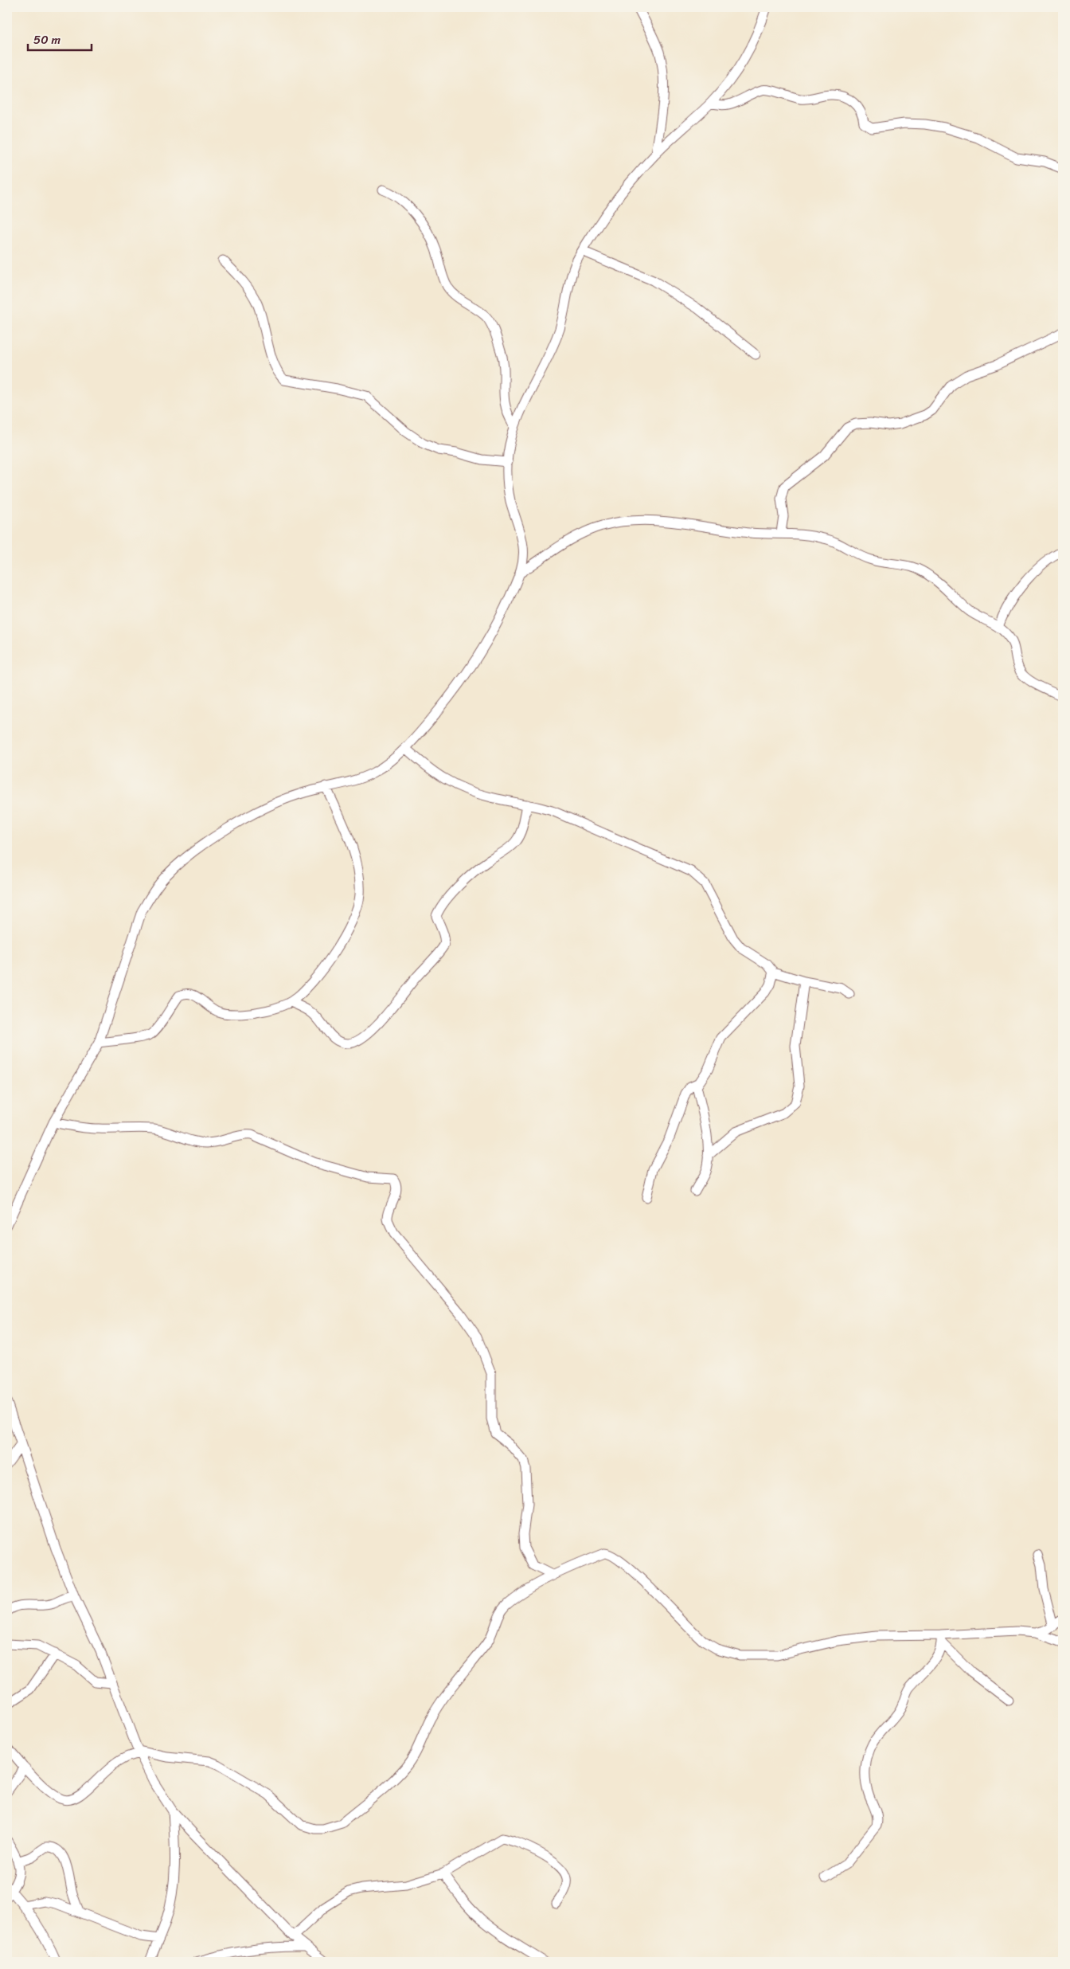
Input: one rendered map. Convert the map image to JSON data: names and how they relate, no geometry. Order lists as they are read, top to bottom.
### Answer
{
  "scale_bar": "50 m"
}
